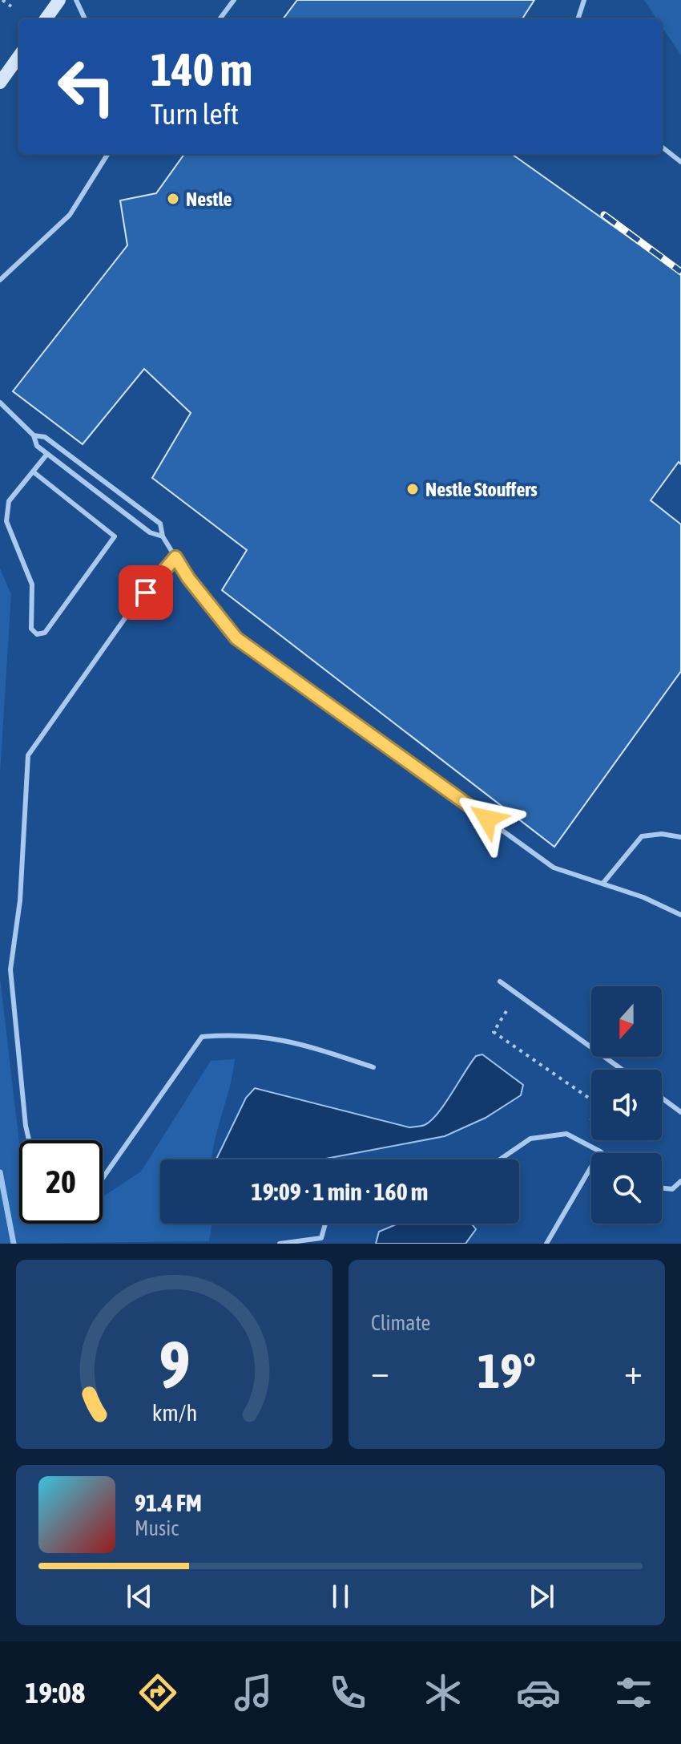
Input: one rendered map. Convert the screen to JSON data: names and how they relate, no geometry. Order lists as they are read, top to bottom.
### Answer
{
  "places": ["Nestle", "Nestle Stouffers"],
  "north": "bottom",
  "page": {
    "turn": ["140 m", "Turn left"],
    "limit": "20",
    "trip": "19:09 · 1 min · 160 m",
    "tile": "Climate",
    "heat": ["−", "19°", "+"],
    "song": ["91.4 FM", "Music"],
    "tabs": "19:08",
    "gauge": ["9", "km/h"]
  }
}
